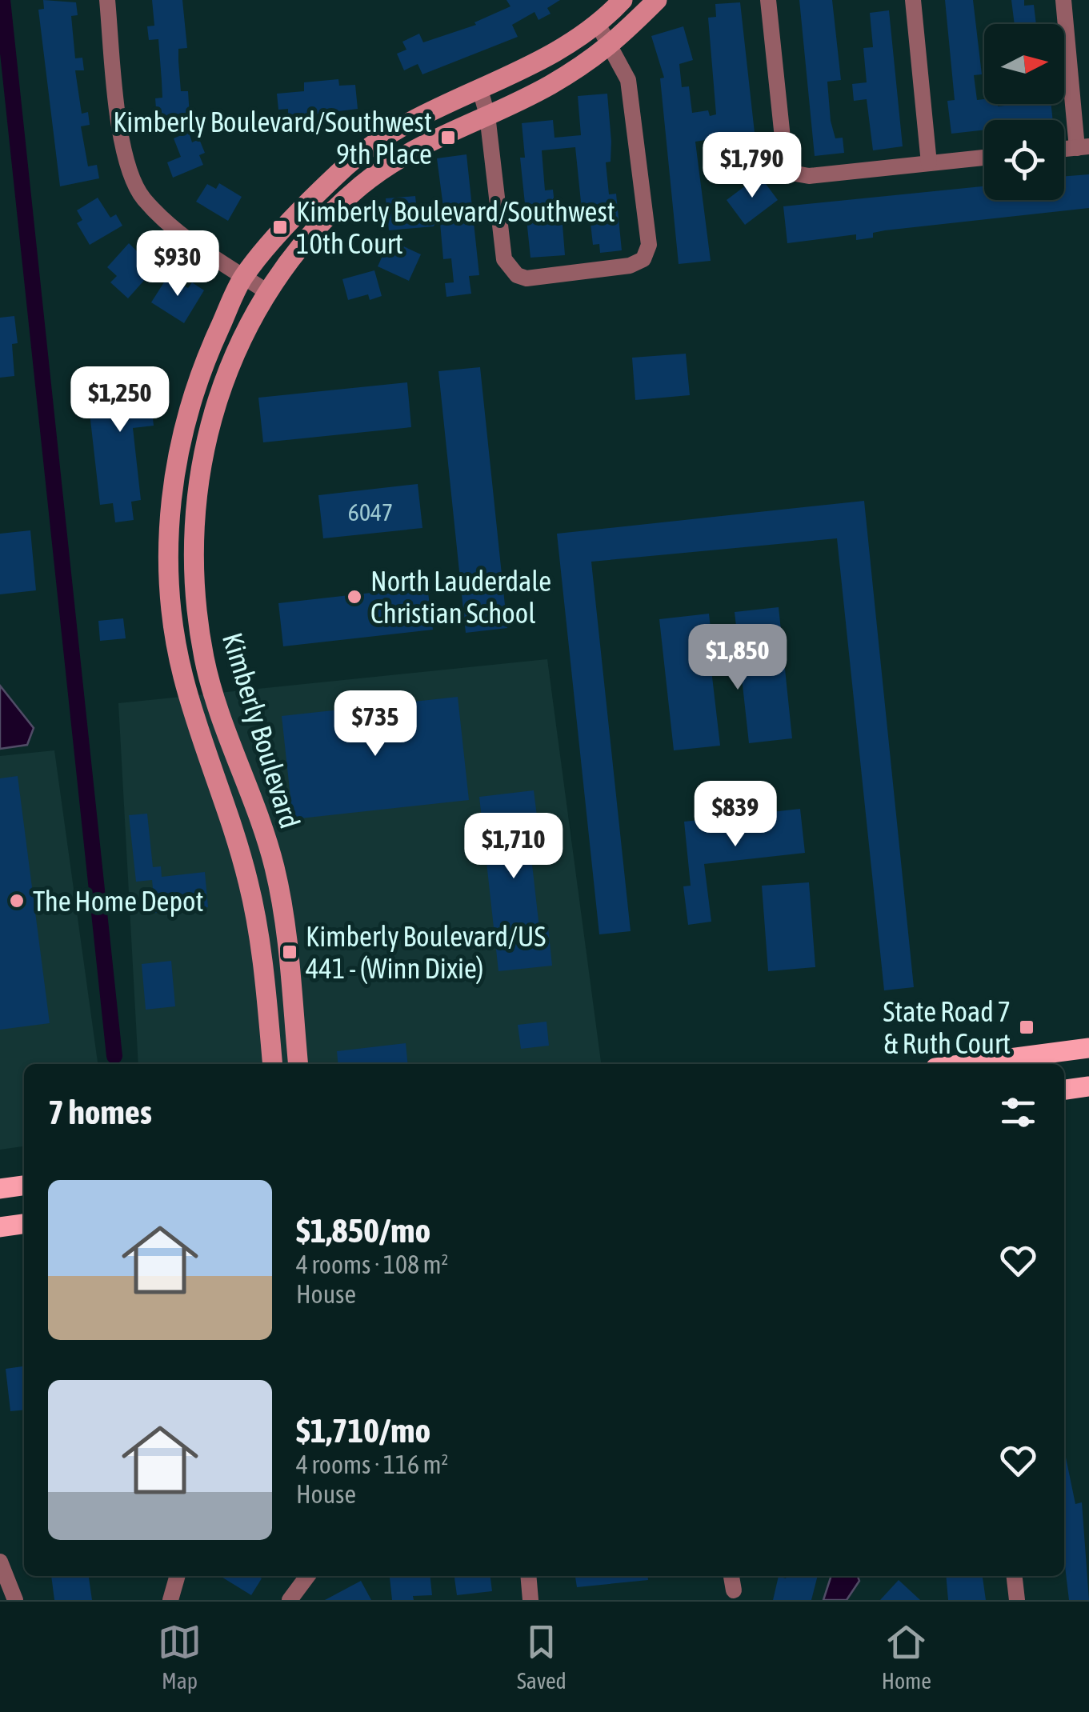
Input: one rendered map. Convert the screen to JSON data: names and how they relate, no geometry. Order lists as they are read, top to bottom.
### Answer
{
  "streets": {
    "street": ["Kimberly Boulevard"]
  },
  "places": {
    "transit": [
      "Kimberly Boulevard/Southwest 9th Place",
      "Kimberly Boulevard/Southwest 10th Court",
      "Kimberly Boulevard/US 441 - (Winn Dixie)",
      "State Road 7 & Ruth Court"
    ],
    "other": ["North Lauderdale Christian School", "The Home Depot"]
  },
  "house_numbers": ["6047"],
  "north": "right",
  "page": {
    "price": [
      "$1,790",
      "$930",
      "$1,250",
      "$1,850",
      "$735",
      "$839",
      "$1,710"
    ],
    "heading": "7 homes",
    "list": [
      {
        "name": "$1,850/mo",
        "note": "4 rooms · 108 m² · House"
      },
      {
        "name": "$1,710/mo",
        "note": "4 rooms · 116 m² · House"
      }
    ],
    "tabs": ["Map", "Saved", "Home"]
  }
}
